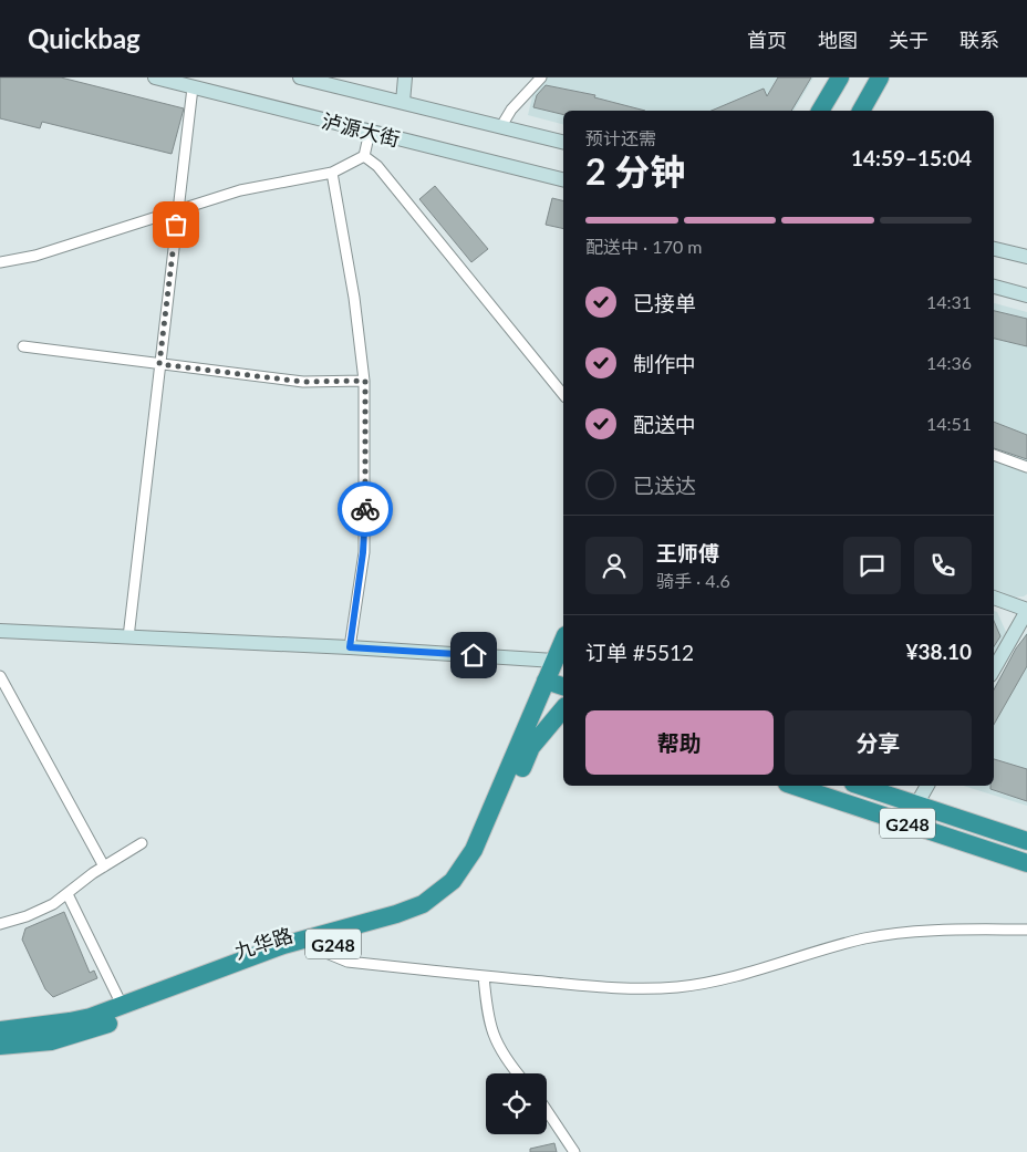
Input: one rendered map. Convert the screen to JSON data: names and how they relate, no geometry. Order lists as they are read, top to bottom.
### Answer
{
  "streets": {
    "highway": ["G248", "九华路"],
    "main road": ["泸源大街"]
  },
  "crossings": [
    ["G248", "九华路"]
  ],
  "page": {
    "header": "Quickbag",
    "nav": [
      "首页",
      "地图",
      "关于",
      "联系"
    ],
    "heading": ["2 分钟", "预计还需", "14:59–15:04"],
    "panel": [
      "王师傅",
      "骑手 · 4.6",
      "订单 #5512",
      "¥38.10"
    ],
    "bar": "配送中 · 170 m",
    "list": [
      ["已接单", "14:31"],
      ["制作中", "14:36"],
      ["配送中", "14:51"],
      "已送达"
    ],
    "buttons": ["帮助", "分享"]
  }
}
